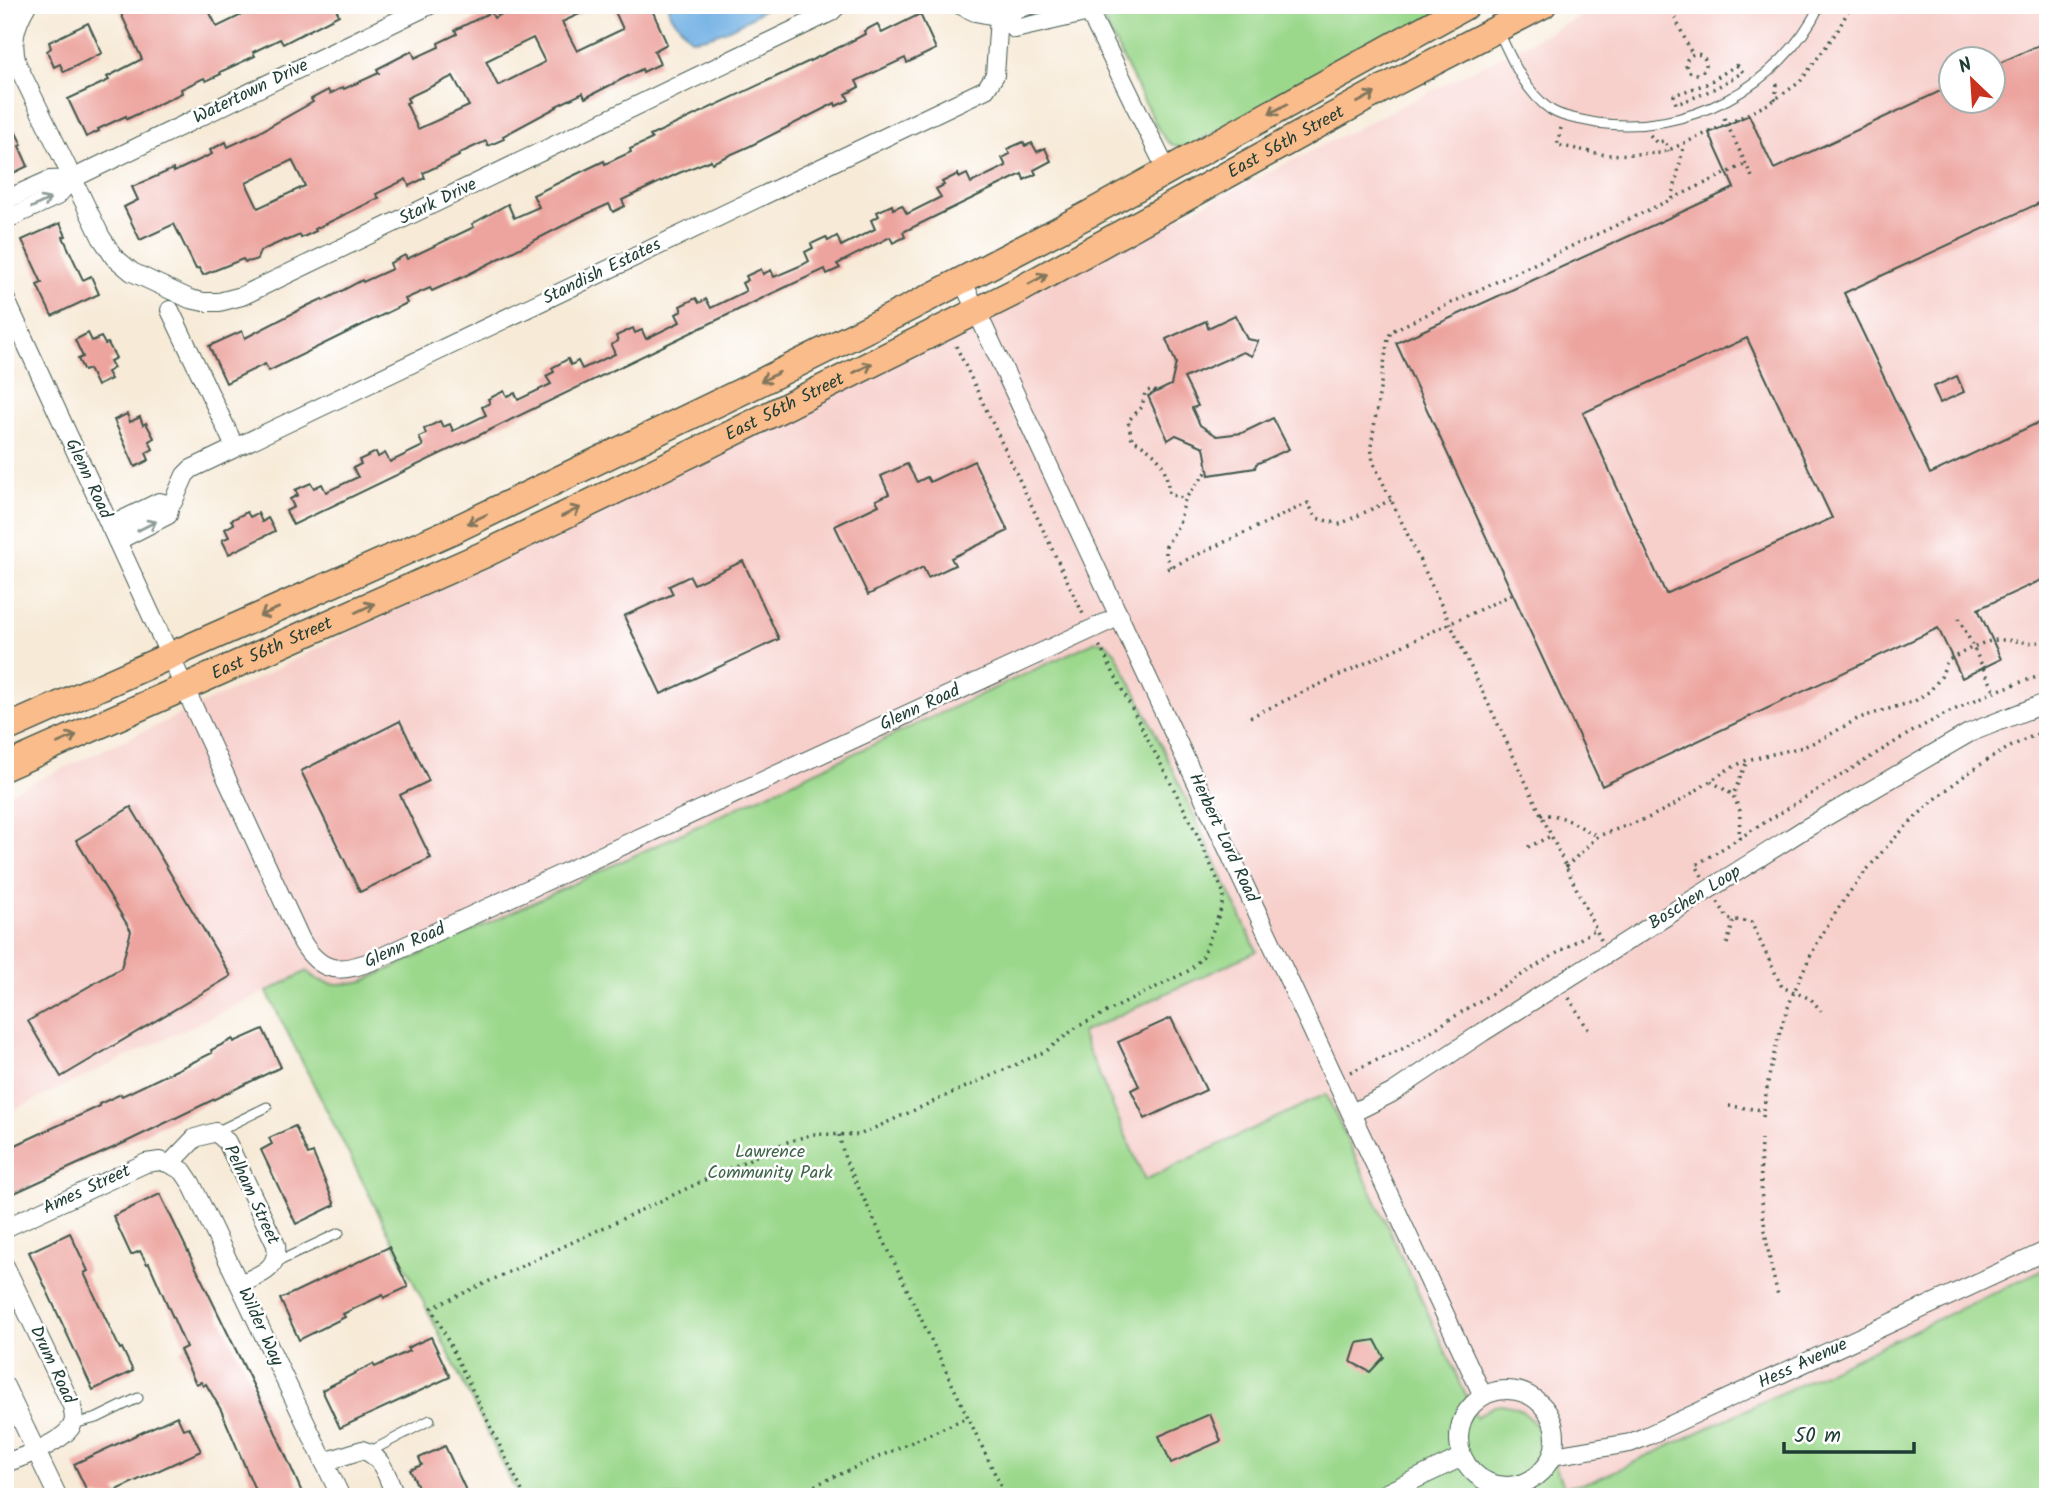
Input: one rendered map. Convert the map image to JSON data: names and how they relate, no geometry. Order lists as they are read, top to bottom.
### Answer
{
  "streets": {
    "main road": ["East 56th Street"],
    "street": [
      "Watertown Drive",
      "Stark Drive",
      "Standish Estates",
      "Glenn Road",
      "Herbert Lord Road",
      "Boschen Loop",
      "Ames Street",
      "Pelham Street",
      "Wilder Way",
      "Hess Avenue",
      "Drum Road"
    ]
  },
  "crossings": [
    ["Watertown Drive", "Stark Drive"],
    ["East 56th Street", "Glenn Road"],
    ["East 56th Street", "Herbert Lord Road"],
    ["Standish Estates", "Glenn Road"],
    ["Glenn Road", "Herbert Lord Road"],
    ["Herbert Lord Road", "Boschen Loop"],
    ["Herbert Lord Road", "Hess Avenue"],
    ["Ames Street", "Pelham Street"],
    ["Ames Street", "Wilder Way"],
    ["Pelham Street", "Wilder Way"]
  ],
  "parks": ["Lawrence Community Park"],
  "scale_bar": "50 m",
  "north": "top left"
}
